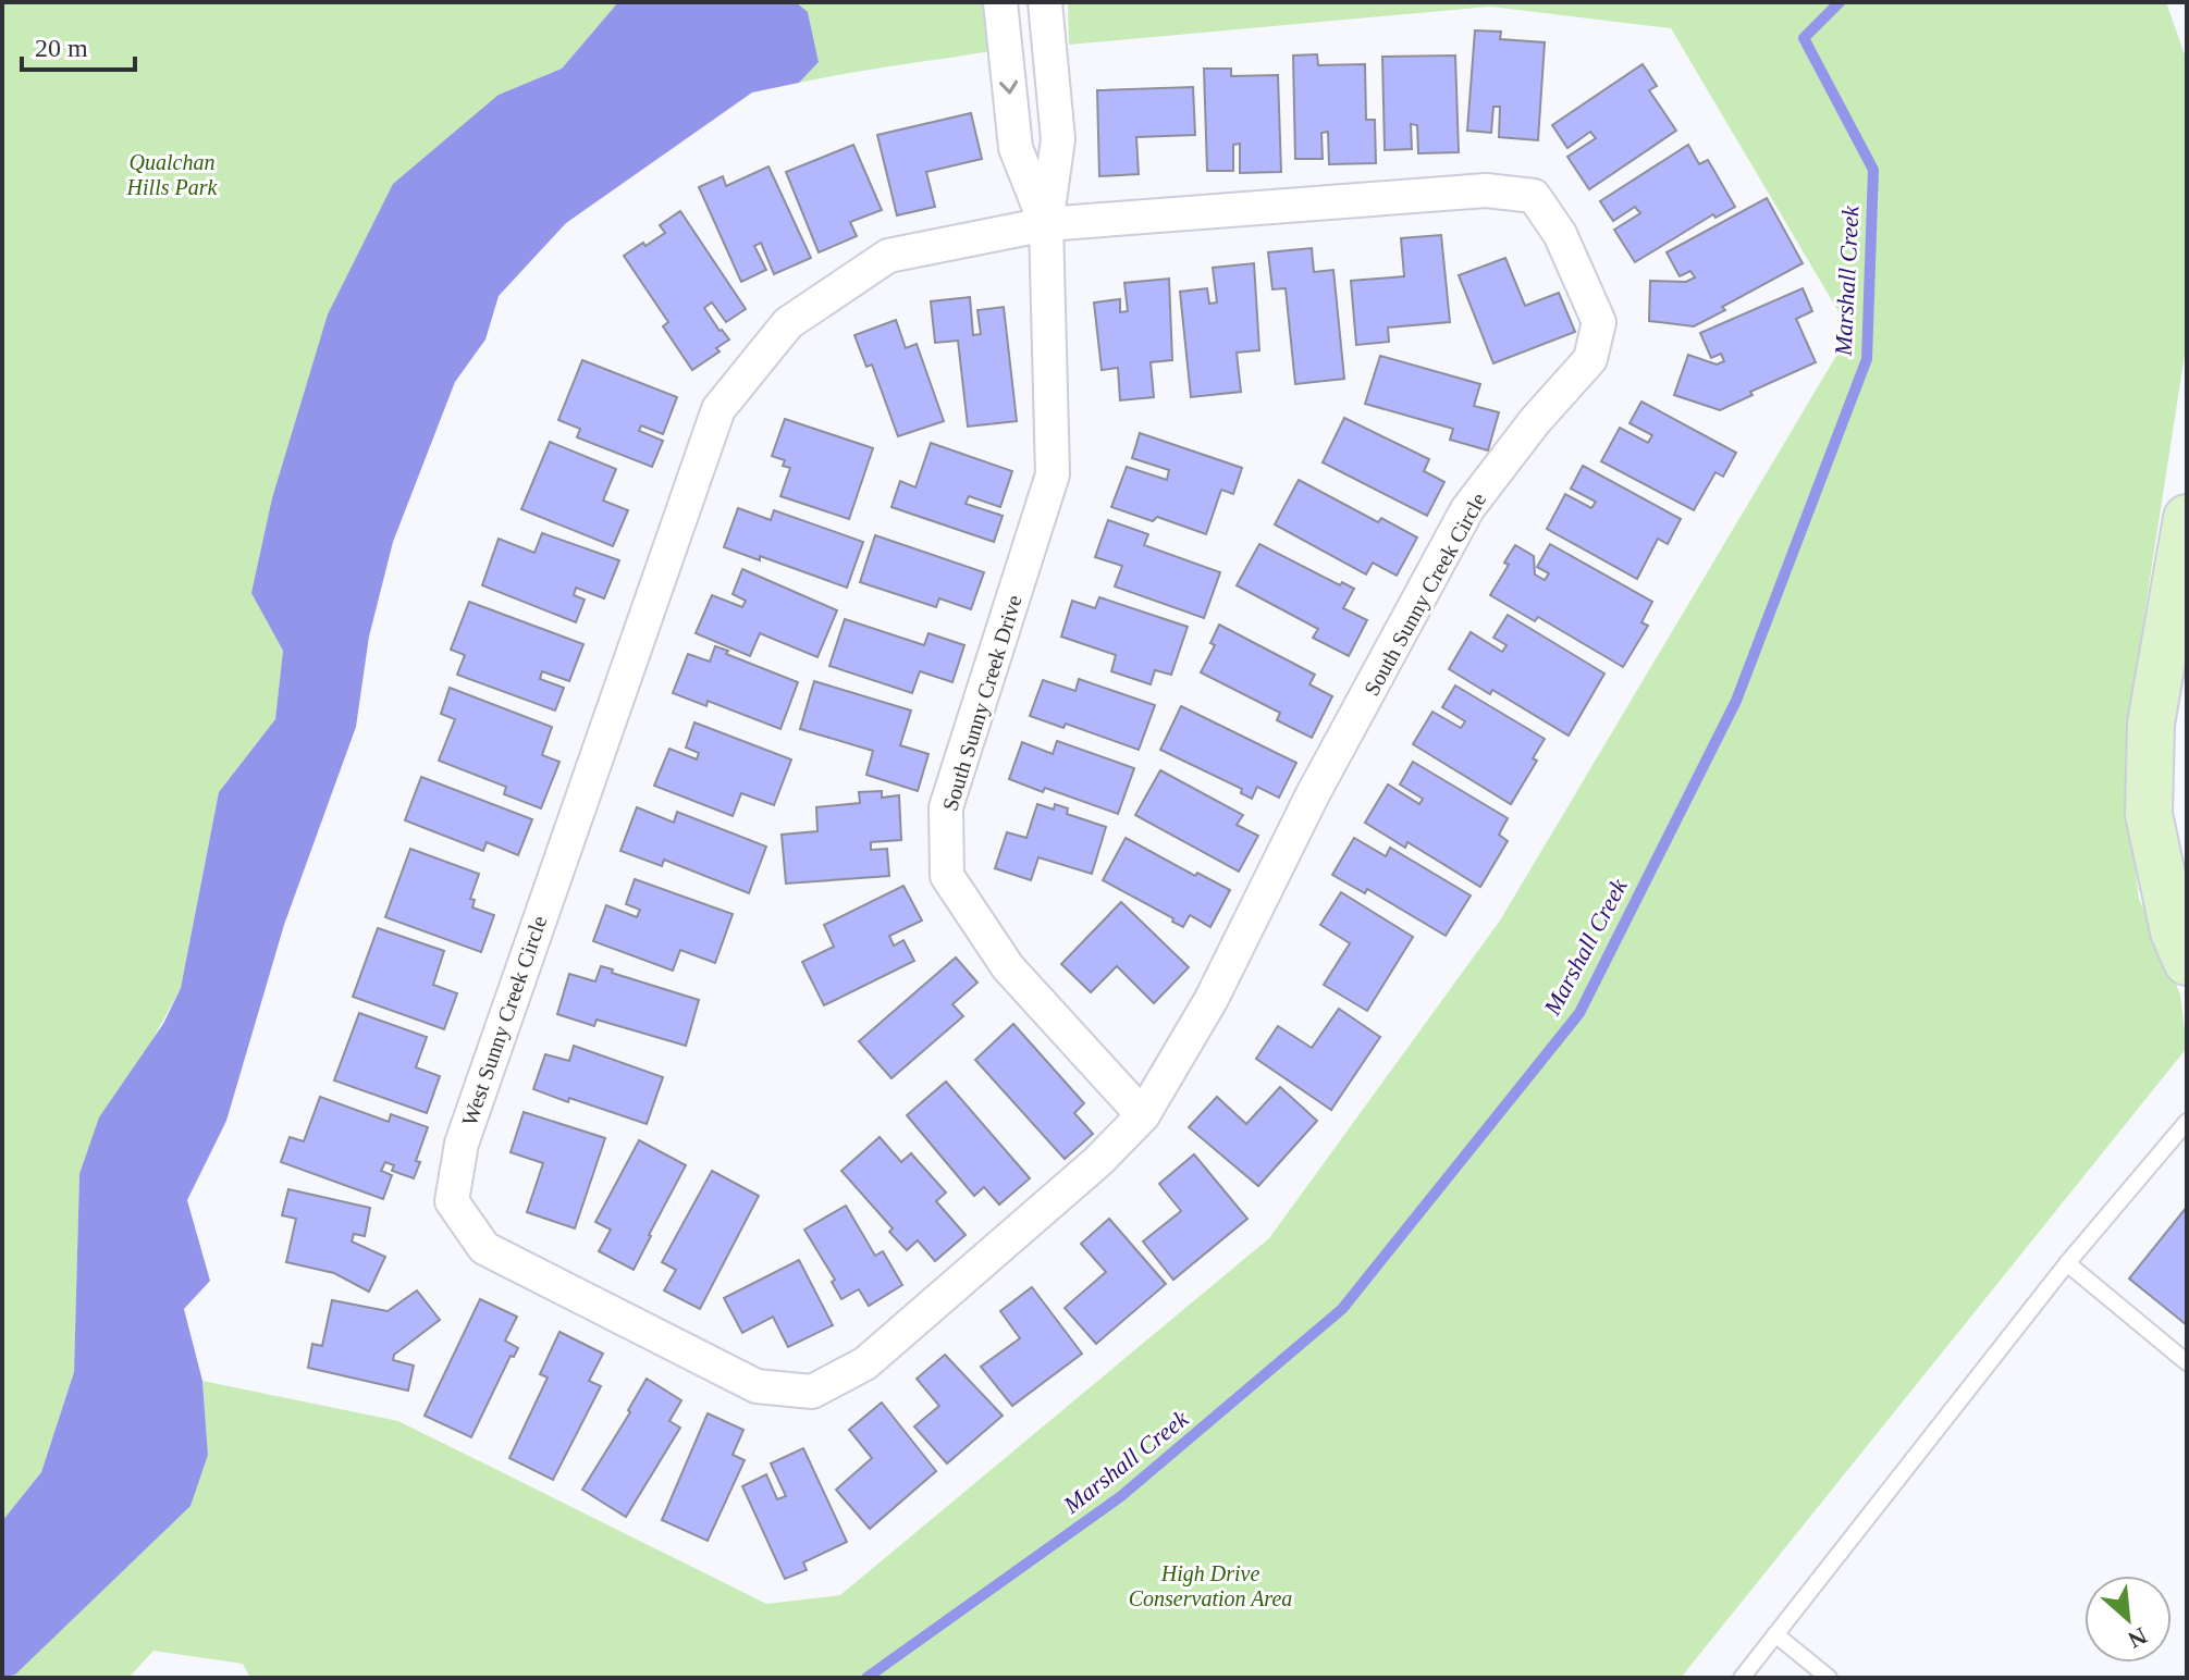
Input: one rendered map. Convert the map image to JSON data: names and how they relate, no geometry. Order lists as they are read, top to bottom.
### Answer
{
  "streets": {
    "street": ["South Sunny Creek Circle", "South Sunny Creek Drive", "West Sunny Creek Circle"]
  },
  "crossings": [
    ["South Sunny Creek Circle", "South Sunny Creek Drive"],
    ["South Sunny Creek Circle", "West Sunny Creek Circle"],
    ["South Sunny Creek Drive", "West Sunny Creek Circle"]
  ],
  "water": ["Marshall Creek"],
  "parks": ["Qualchan Hills Park", "High Drive Conservation Area"],
  "scale_bar": "20 m",
  "north": "bottom right"
}
